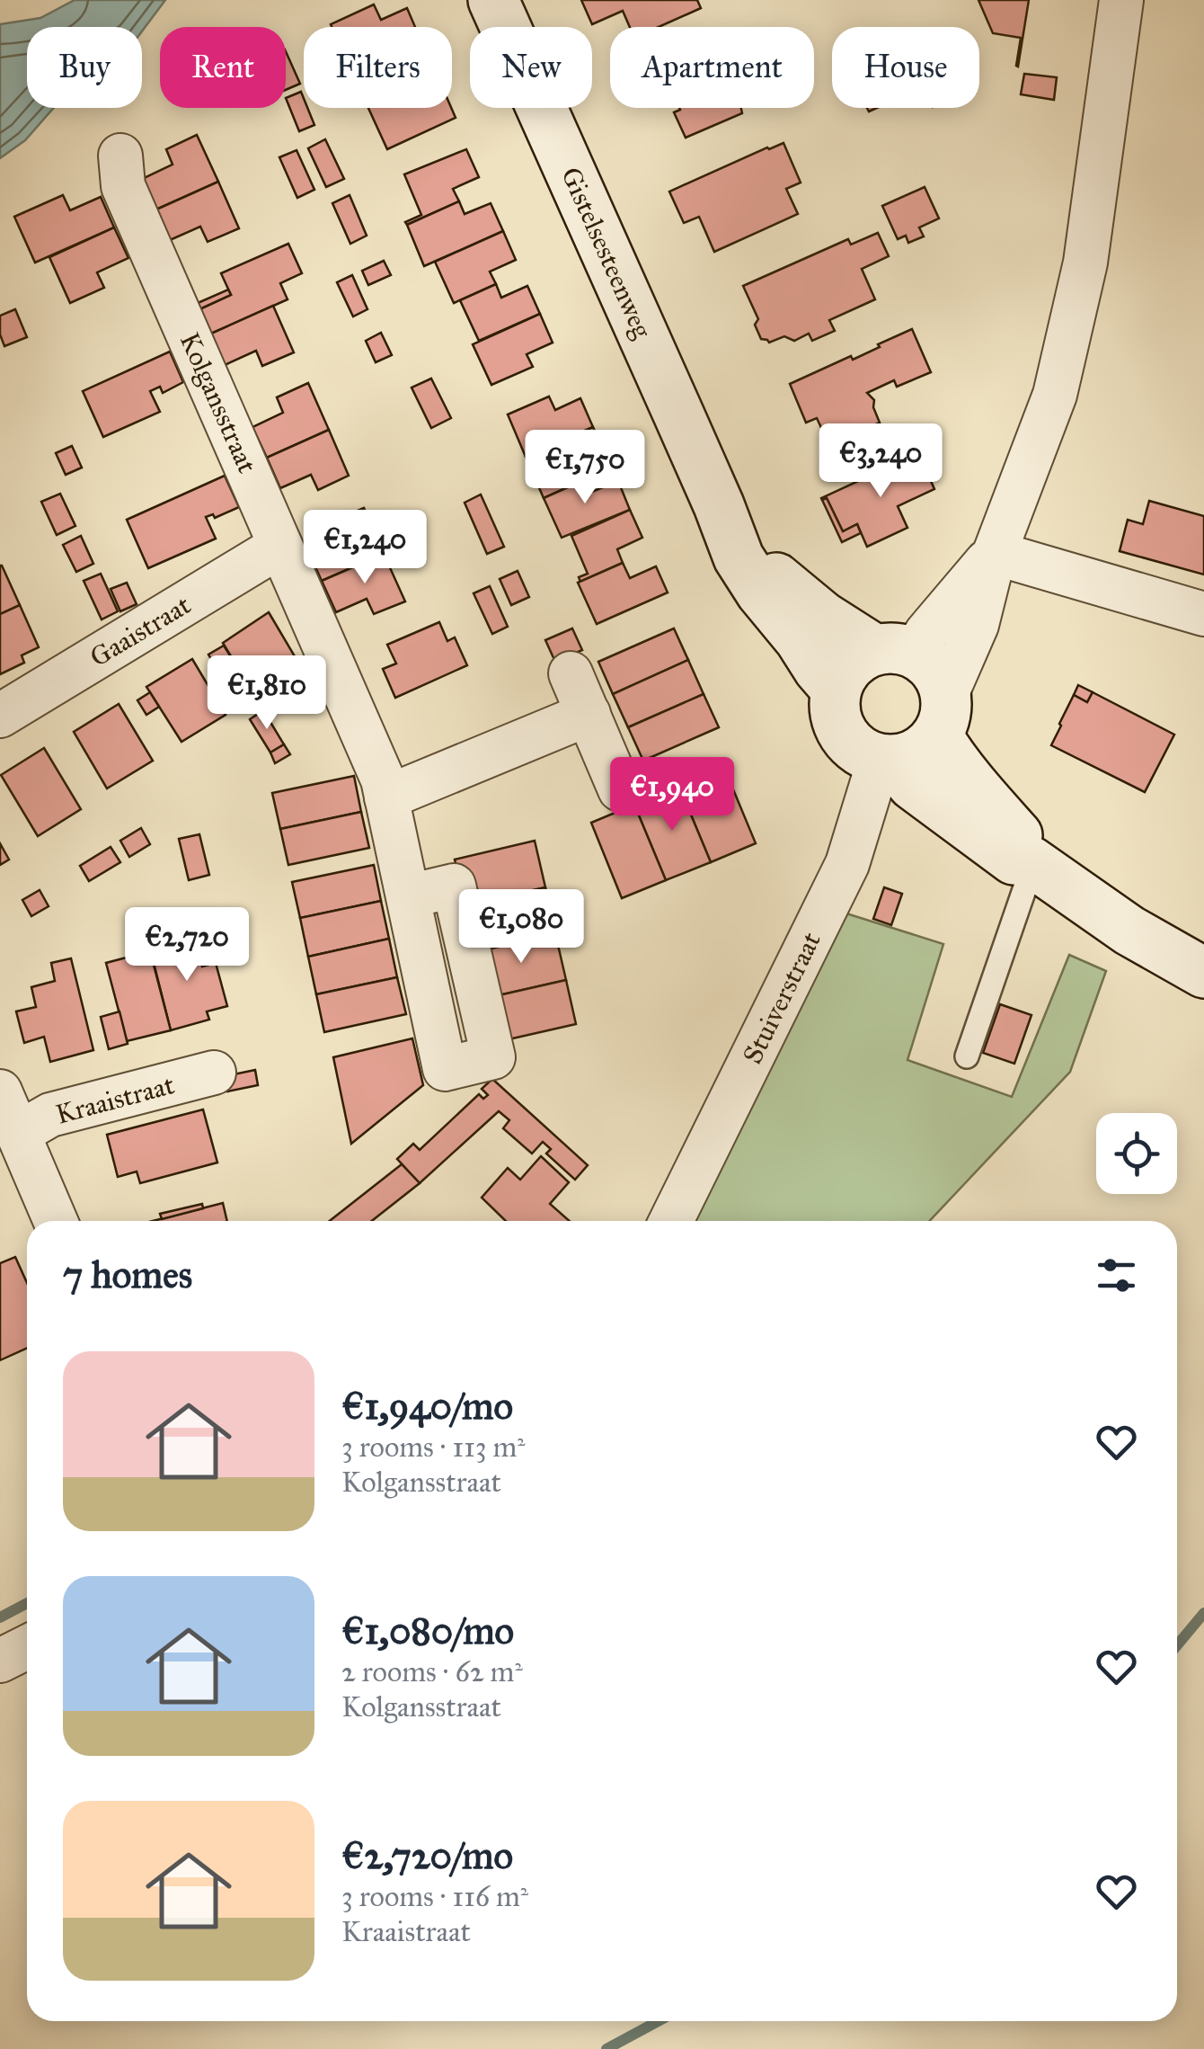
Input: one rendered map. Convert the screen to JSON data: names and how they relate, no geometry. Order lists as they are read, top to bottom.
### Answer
{
  "streets": {
    "main road": ["Gistelsesteenweg"],
    "street": [
      "Kolgansstraat",
      "Gaaistraat",
      "Stuiverstraat",
      "Kraaistraat"
    ]
  },
  "crossings": [
    ["Gistelsesteenweg", "Stuiverstraat"],
    ["Kolgansstraat", "Gaaistraat"]
  ],
  "page": {
    "chip": [
      "Buy",
      "Rent",
      "Filters",
      "New",
      "Apartment",
      "House"
    ],
    "price": [
      "€3,240",
      "€1,750",
      "€1,240",
      "€1,810",
      "€1,940",
      "€1,080",
      "€2,720"
    ],
    "heading": "7 homes",
    "list": [
      {
        "name": "€1,940/mo",
        "note": "3 rooms · 113 m² · Kolgansstraat"
      },
      {
        "name": "€1,080/mo",
        "note": "2 rooms · 62 m² · Kolgansstraat"
      },
      {
        "name": "€2,720/mo",
        "note": "3 rooms · 116 m² · Kraaistraat"
      }
    ]
  }
}
